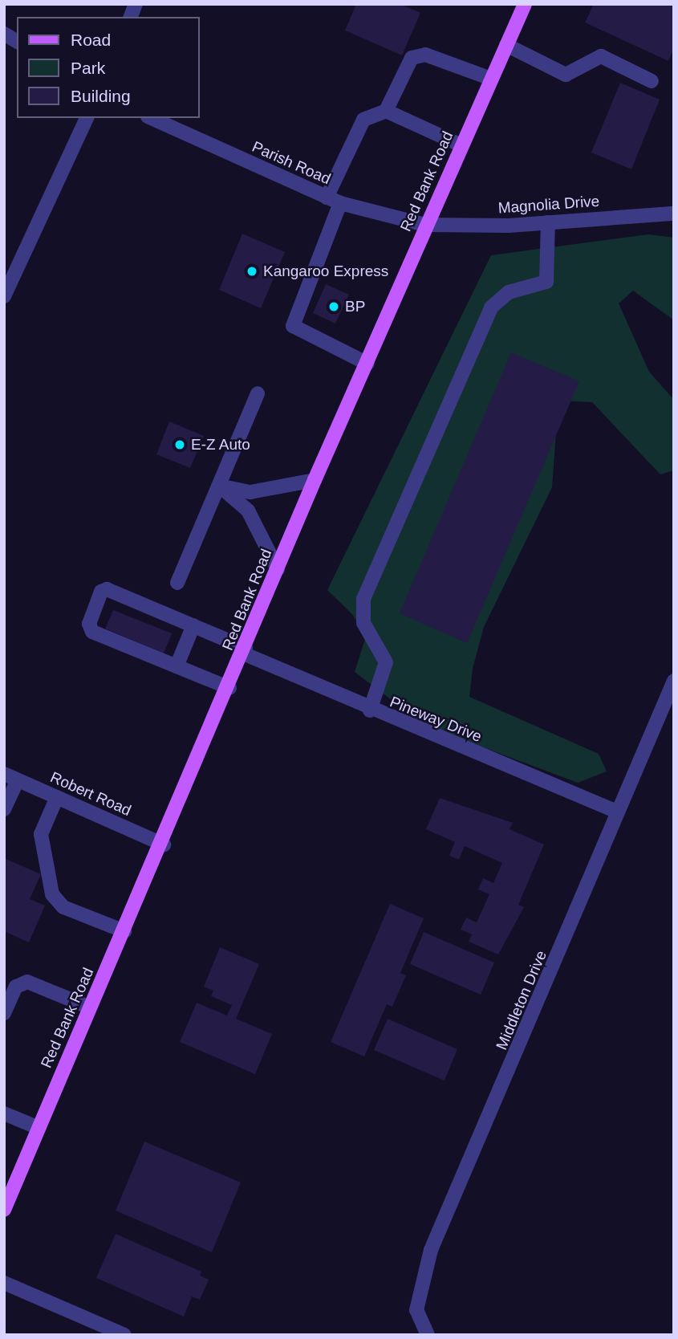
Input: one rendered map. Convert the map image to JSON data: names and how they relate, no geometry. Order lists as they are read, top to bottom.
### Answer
{
  "streets": {
    "main road": ["Red Bank Road"],
    "street": [
      "Parish Road",
      "Magnolia Drive",
      "Pineway Drive",
      "Robert Road",
      "Middleton Drive"
    ]
  },
  "crossings": [
    ["Parish Road", "Red Bank Road"],
    ["Parish Road", "Magnolia Drive"],
    ["Red Bank Road", "Magnolia Drive"],
    ["Red Bank Road", "Pineway Drive"],
    ["Red Bank Road", "Robert Road"],
    ["Pineway Drive", "Middleton Drive"]
  ],
  "places": ["Kangaroo Express", "BP", "E-Z Auto"],
  "legend": ["Road", "Park", "Building"]
}
